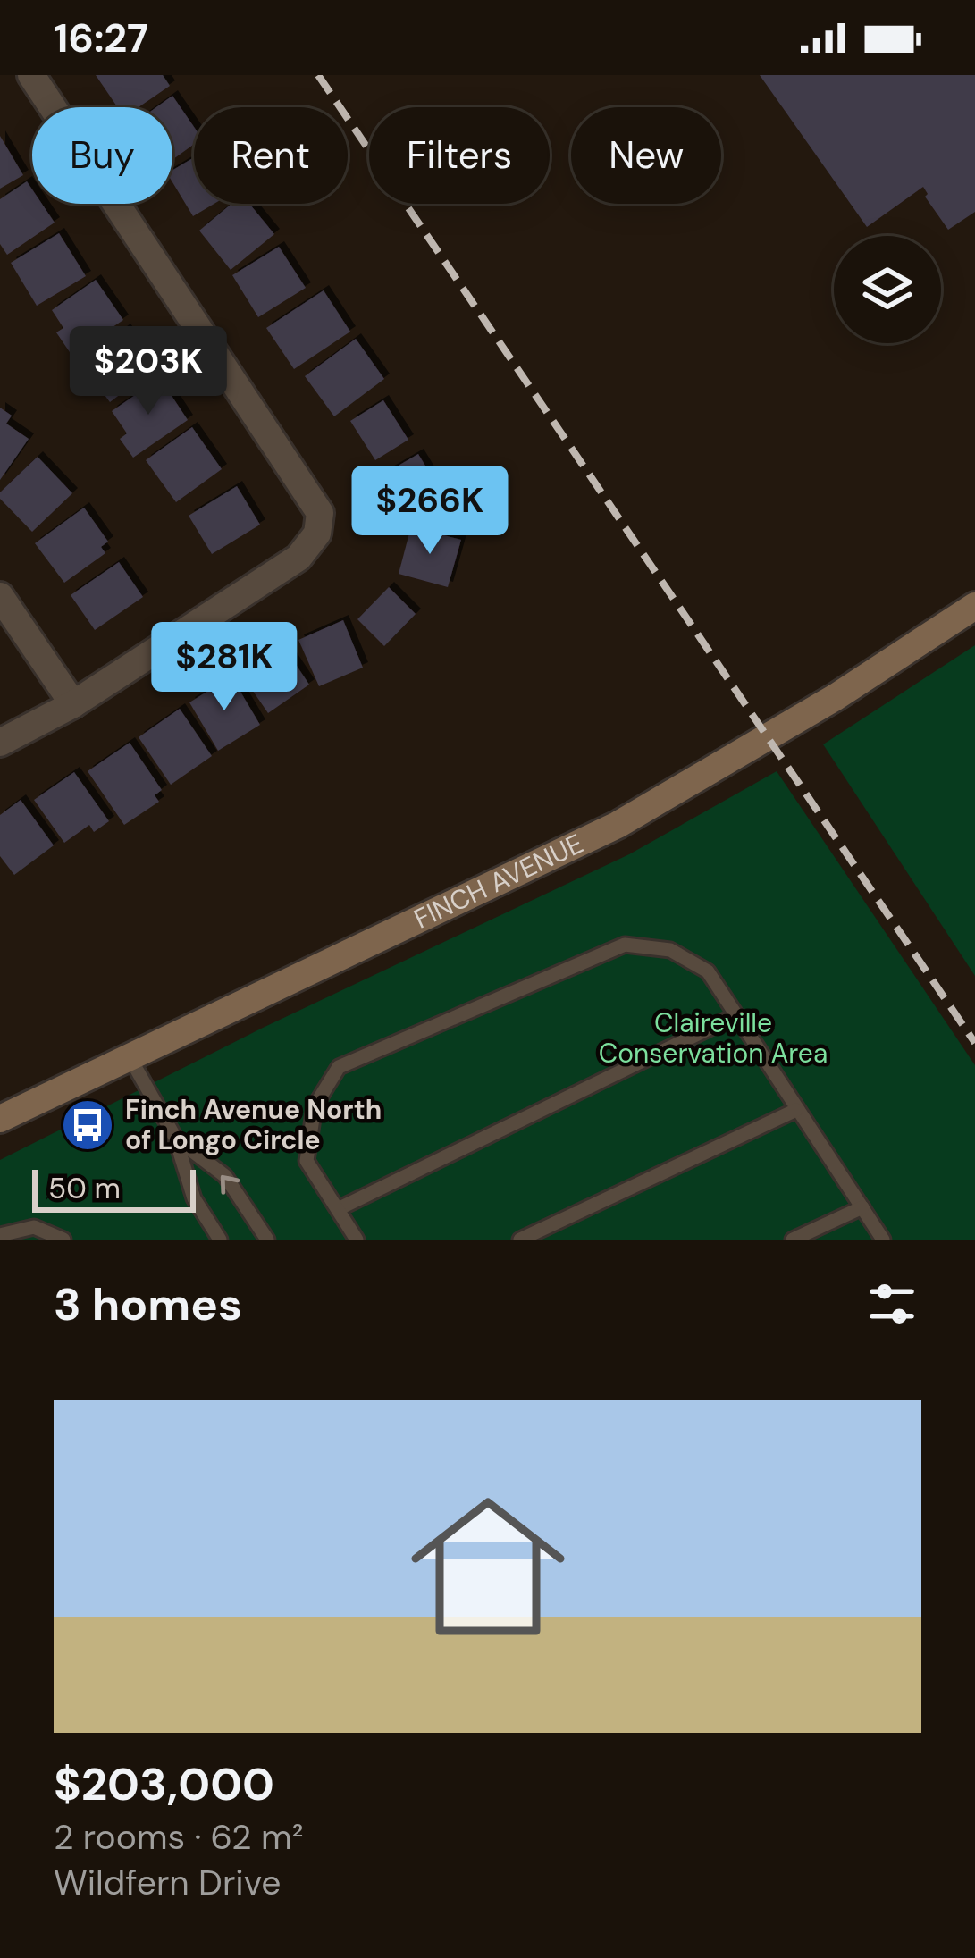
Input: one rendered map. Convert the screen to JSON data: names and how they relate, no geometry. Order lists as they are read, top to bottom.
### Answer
{
  "streets": {
    "main road": ["FINCH AVENUE"]
  },
  "parks": ["Claireville Conservation Area"],
  "places": {
    "bus stop": ["Finch Avenue North of Longo Circle"]
  },
  "scale_bar": "50 m",
  "page": {
    "status": "16:27",
    "chip": [
      "Buy",
      "Rent",
      "Filters",
      "New"
    ],
    "price": ["$203K", "$266K", "$281K"],
    "scale": "50 m",
    "heading": "3 homes",
    "list": [
      {
        "name": "$203,000",
        "note": "2 rooms · 62 m² · Wildfern Drive"
      }
    ]
  }
}
